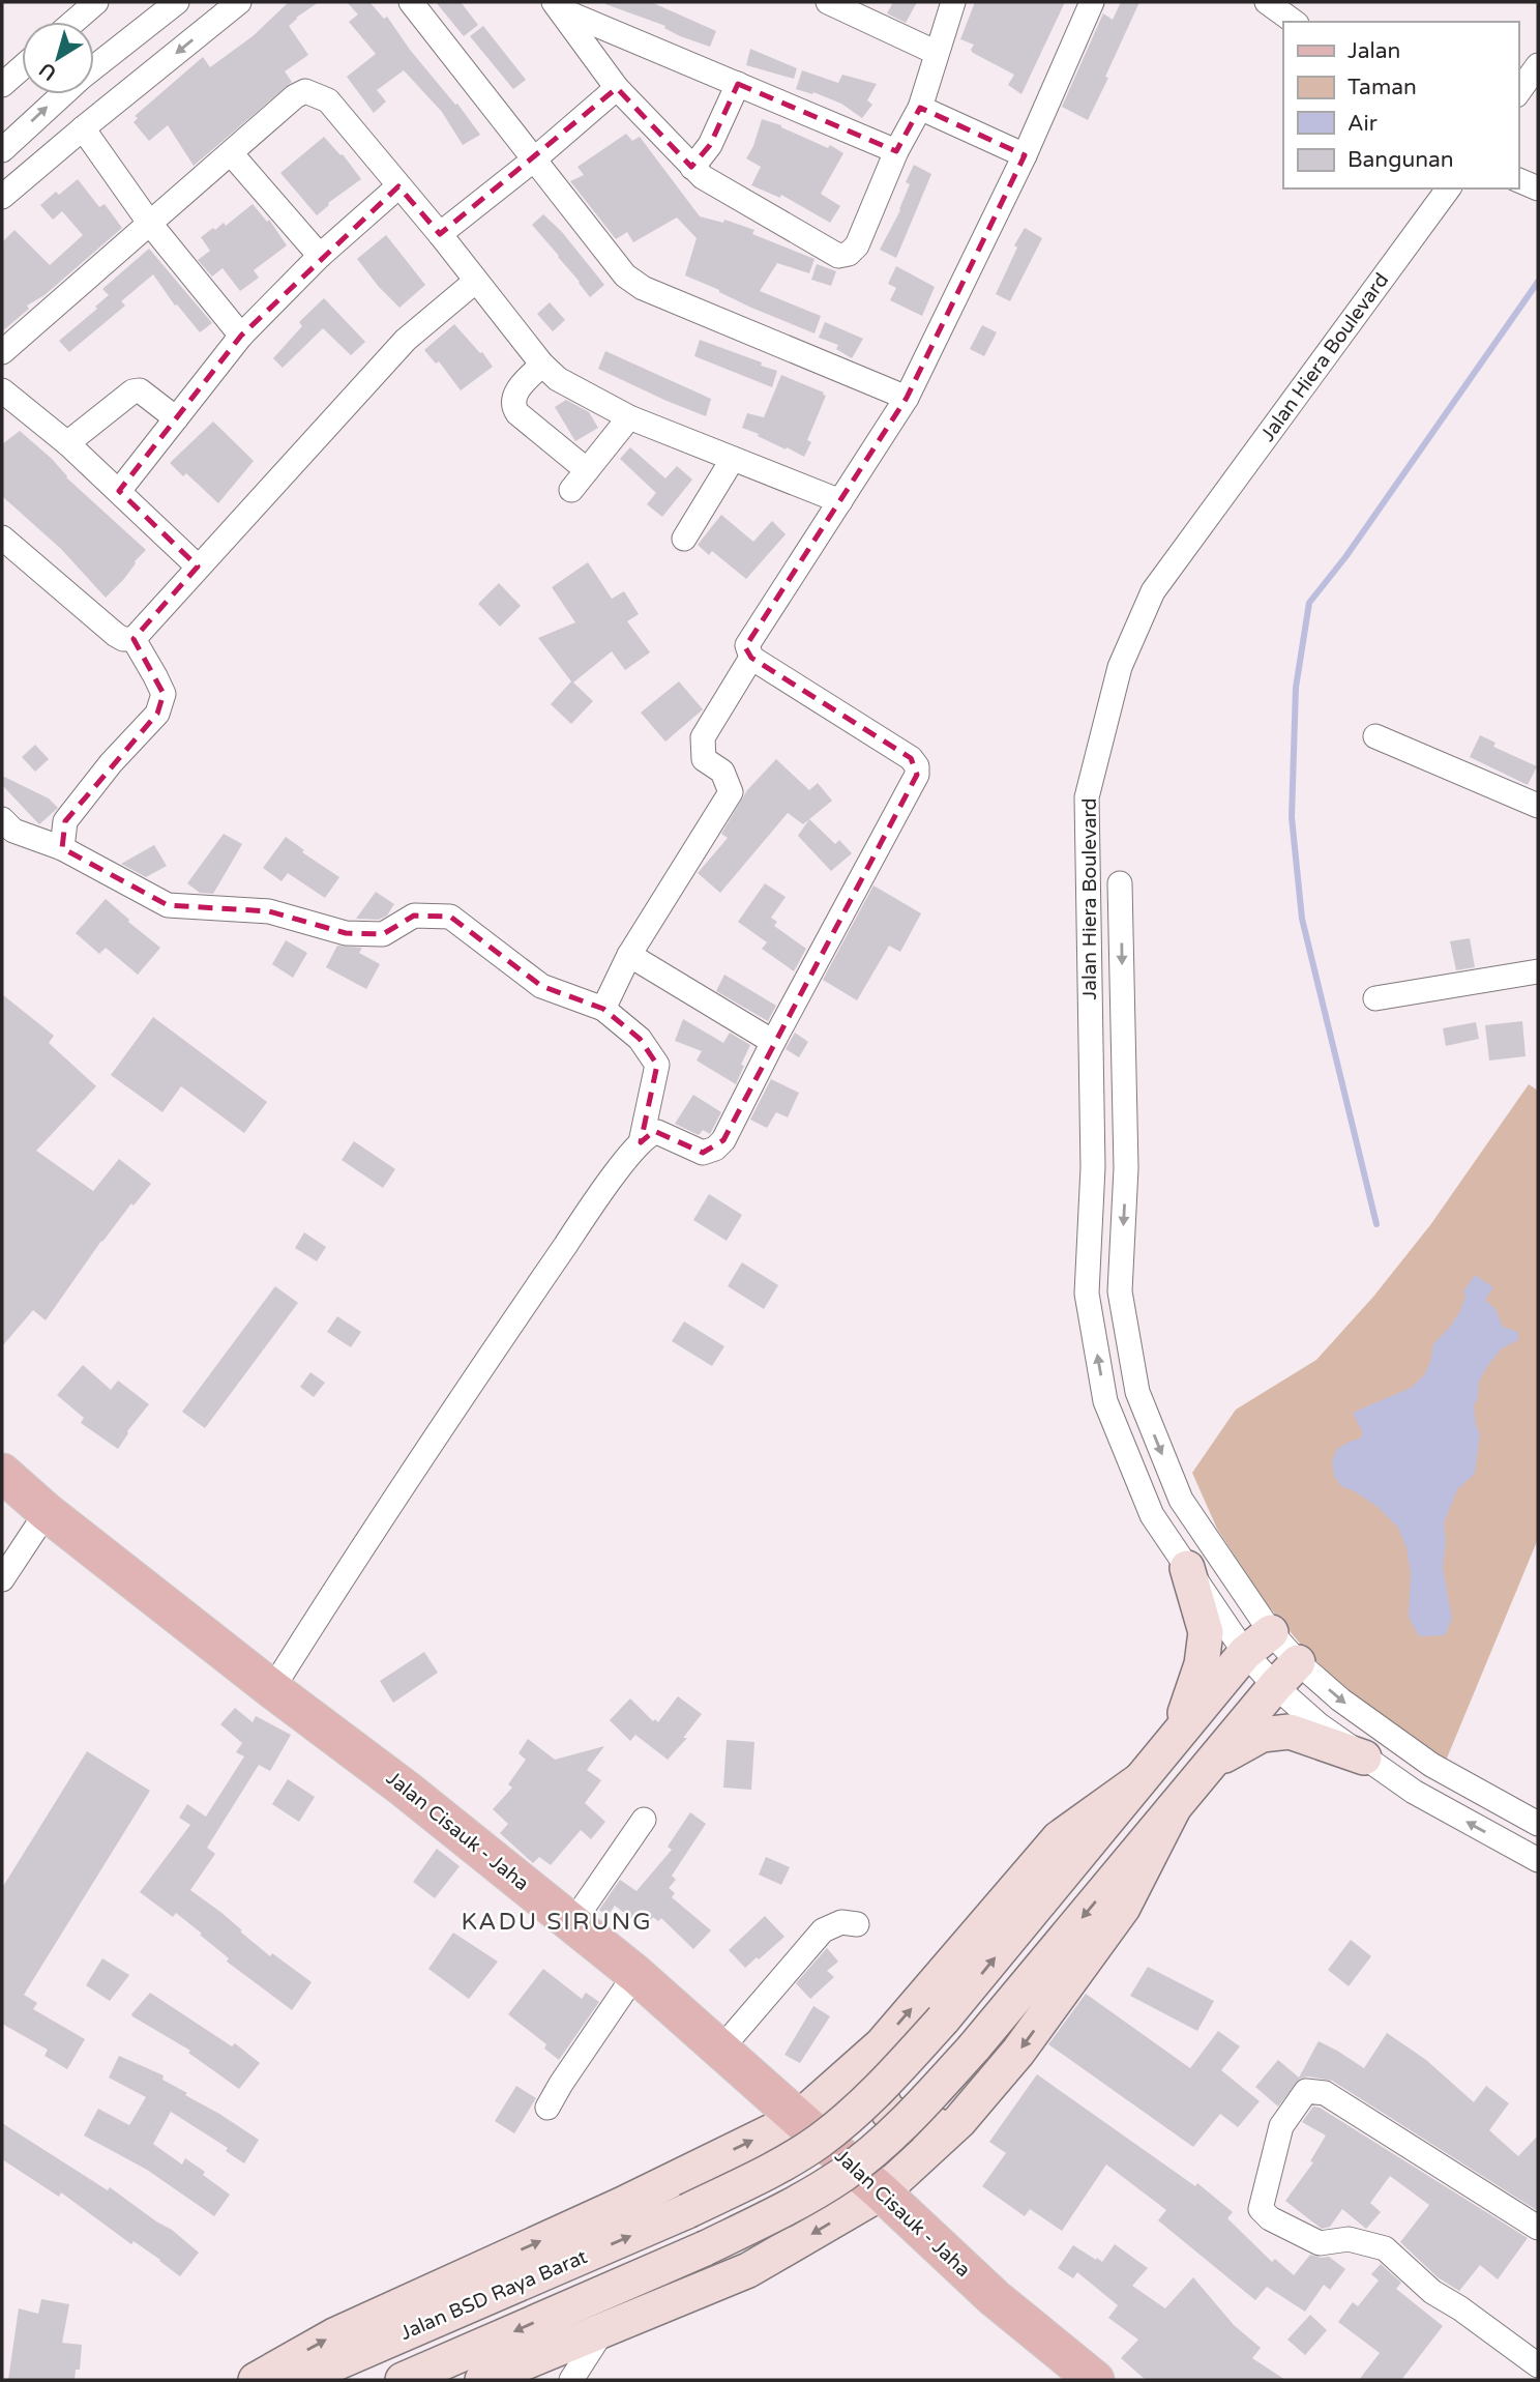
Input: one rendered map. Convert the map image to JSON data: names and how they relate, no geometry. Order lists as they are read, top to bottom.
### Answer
{
  "streets": {
    "main road": ["Jalan Cisauk - Jaha", "Jalan BSD Raya Barat"],
    "street": ["Jalan Hiera Boulevard"]
  },
  "districts": ["KADU SIRUNG"],
  "legend": [
    "Jalan",
    "Taman",
    "Air",
    "Bangunan"
  ],
  "north": "bottom left"
}
